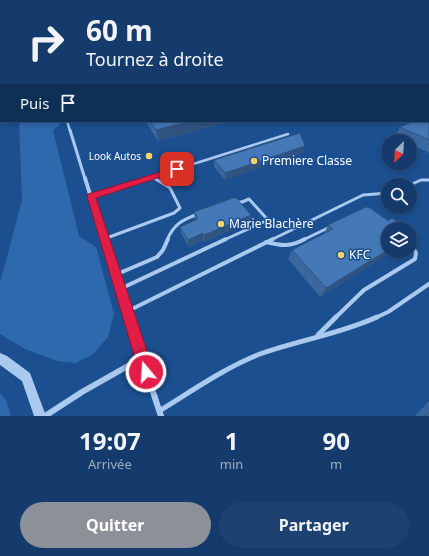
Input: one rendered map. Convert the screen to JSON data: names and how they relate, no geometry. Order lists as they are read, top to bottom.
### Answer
{
  "places": [
    "Look Autos",
    "Premiere Classe",
    "Marie Blachère",
    "KFC"
  ],
  "north": "bottom left",
  "page": {
    "turn": ["60 m", "Tournez à droite"],
    "then": "Puis",
    "eta": [
      "19:07",
      "Arrivée",
      "1",
      "min",
      "90",
      "m"
    ],
    "buttons": ["Quitter", "Partager"]
  }
}
